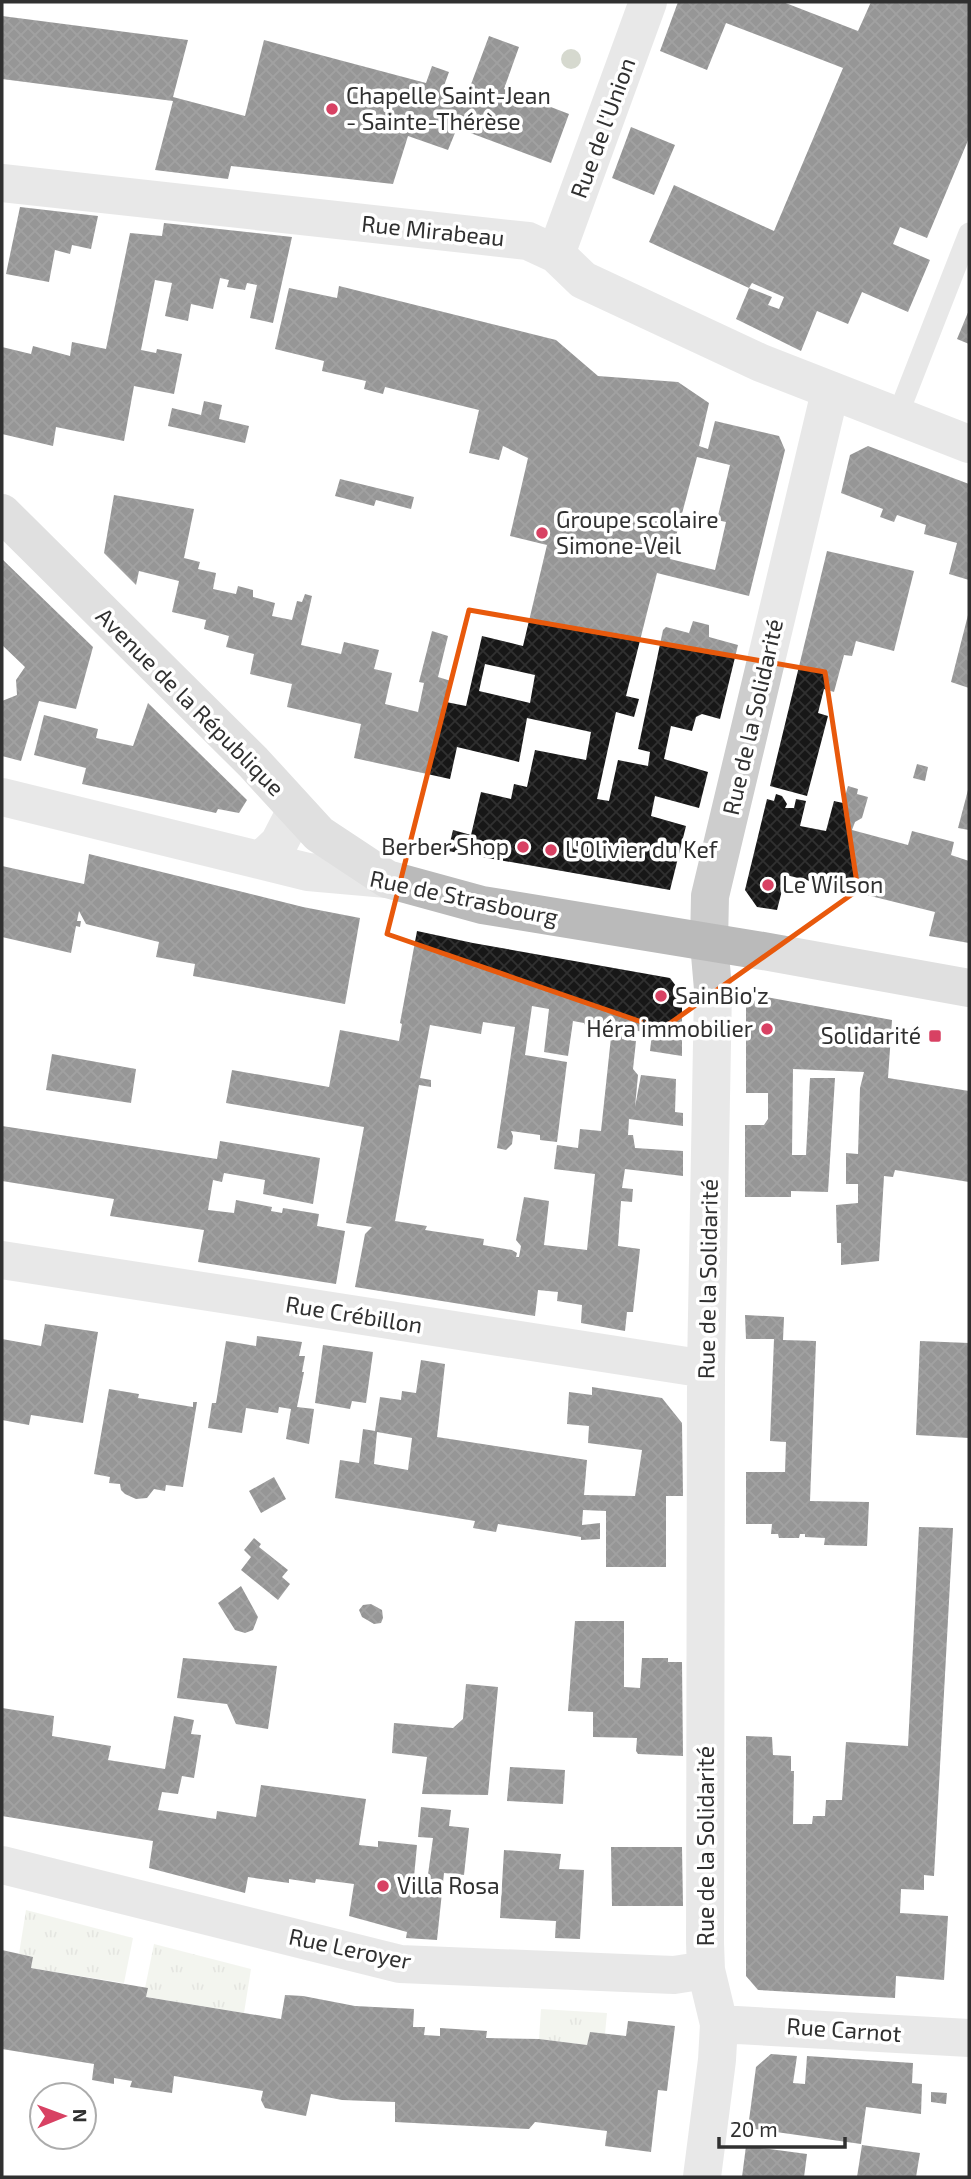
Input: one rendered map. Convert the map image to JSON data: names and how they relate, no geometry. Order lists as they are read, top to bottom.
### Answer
{
  "streets": {
    "street": [
      "Rue de l'Union",
      "Rue Mirabeau",
      "Avenue de la République",
      "Rue de la Solidarité",
      "Rue de Strasbourg",
      "Rue Crébillon",
      "Rue Leroyer",
      "Rue Carnot"
    ]
  },
  "crossings": [
    ["Rue de l'Union", "Rue Mirabeau"],
    ["Rue Mirabeau", "Rue de la Solidarité"],
    ["Avenue de la République", "Rue de Strasbourg"],
    ["Rue de la Solidarité", "Rue de Strasbourg"],
    ["Rue de la Solidarité", "Rue Crébillon"],
    ["Rue de la Solidarité", "Rue Leroyer"],
    ["Rue de la Solidarité", "Rue Carnot"]
  ],
  "places": {
    "other": [
      "Chapelle Saint-Jean - Sainte-Thérèse",
      "Groupe scolaire Simone-Veil",
      "Berber Shop",
      "L'Olivier du Kef",
      "Le Wilson",
      "SainBio'z",
      "Héra immobilier",
      "Villa Rosa"
    ],
    "transit": ["Solidarité"]
  },
  "scale_bar": "20 m",
  "north": "right"
}
